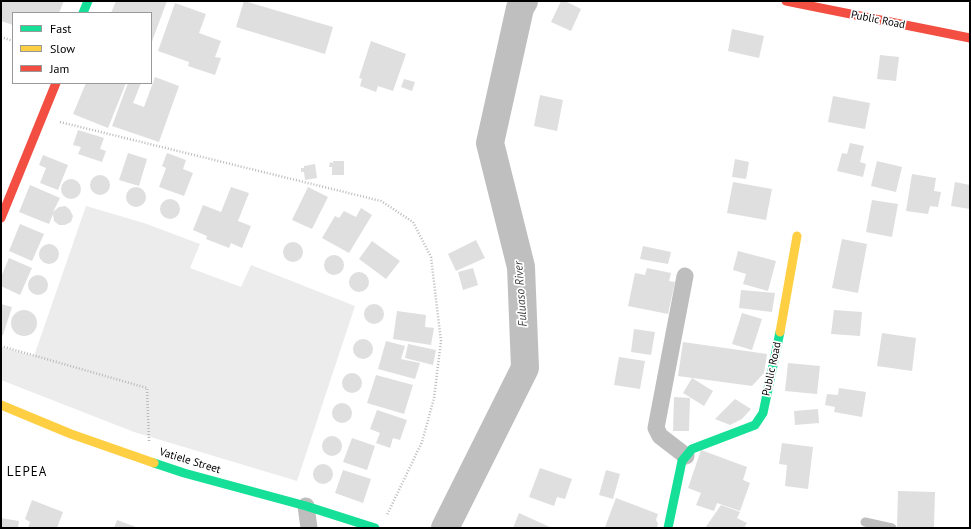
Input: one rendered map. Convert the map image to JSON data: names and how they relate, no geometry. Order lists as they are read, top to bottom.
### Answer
{
  "streets": {
    "main road": ["Public Road", "Vatiele Street"]
  },
  "districts": ["LEPEA"],
  "water": ["Fuluaso River"],
  "legend": ["Fast", "Slow", "Jam"]
}
